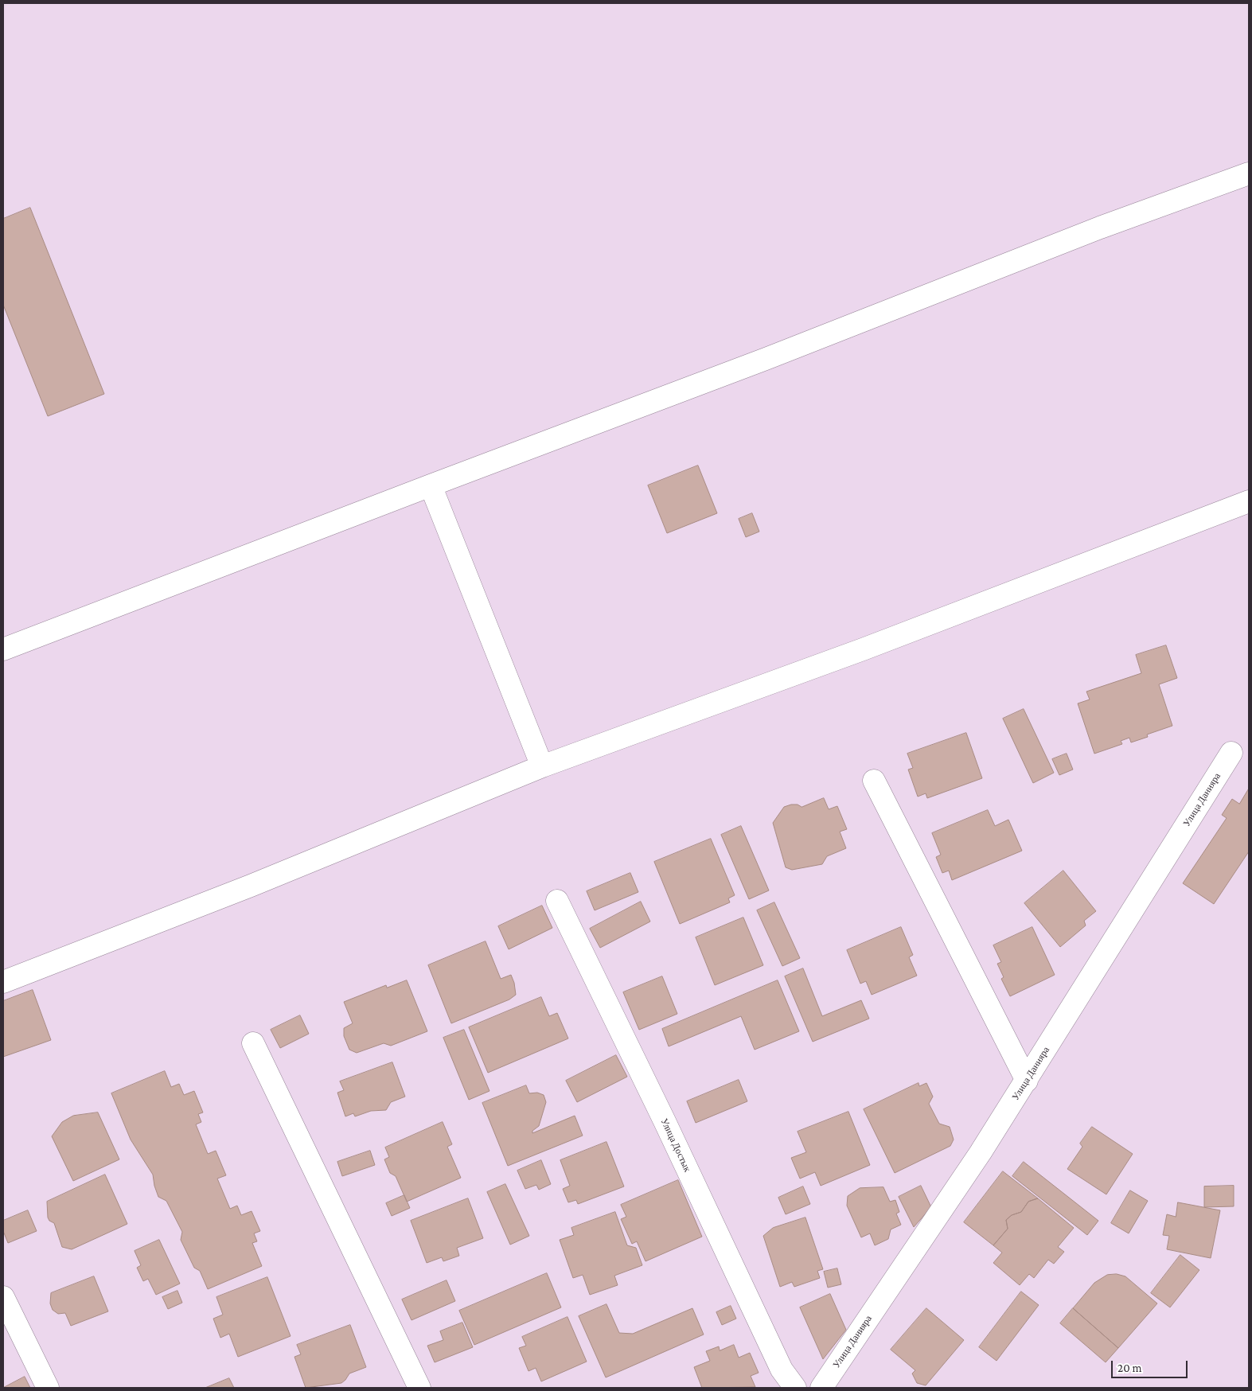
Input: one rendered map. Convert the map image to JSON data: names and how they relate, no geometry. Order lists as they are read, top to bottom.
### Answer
{
  "streets": {
    "street": ["Улица Данияра", "Улица Достык"]
  },
  "scale_bar": "20 m"
}
